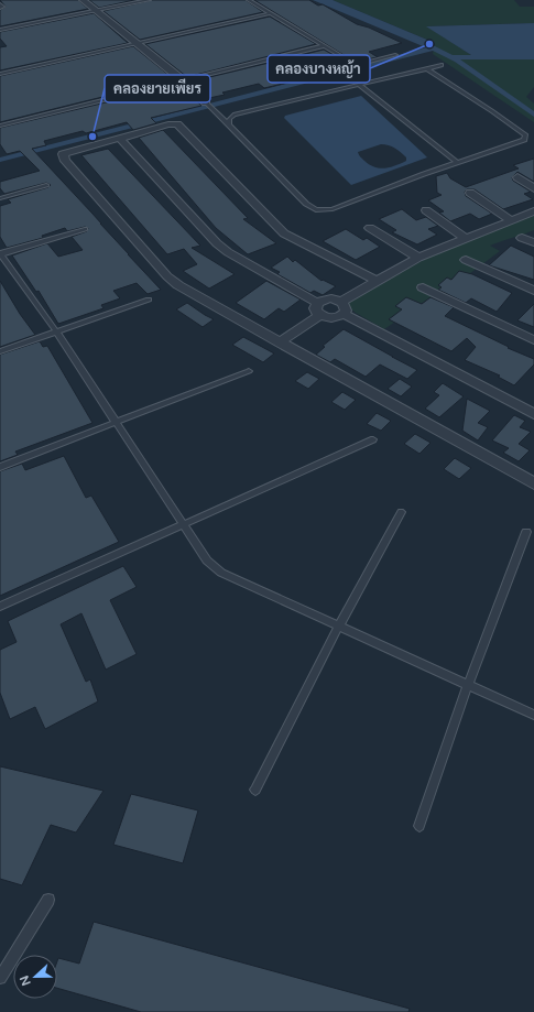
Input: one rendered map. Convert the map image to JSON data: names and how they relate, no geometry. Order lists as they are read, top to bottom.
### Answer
{
  "places": ["คลองบางหญ้า", "คลองยายเพียร"],
  "north": "left"
}
